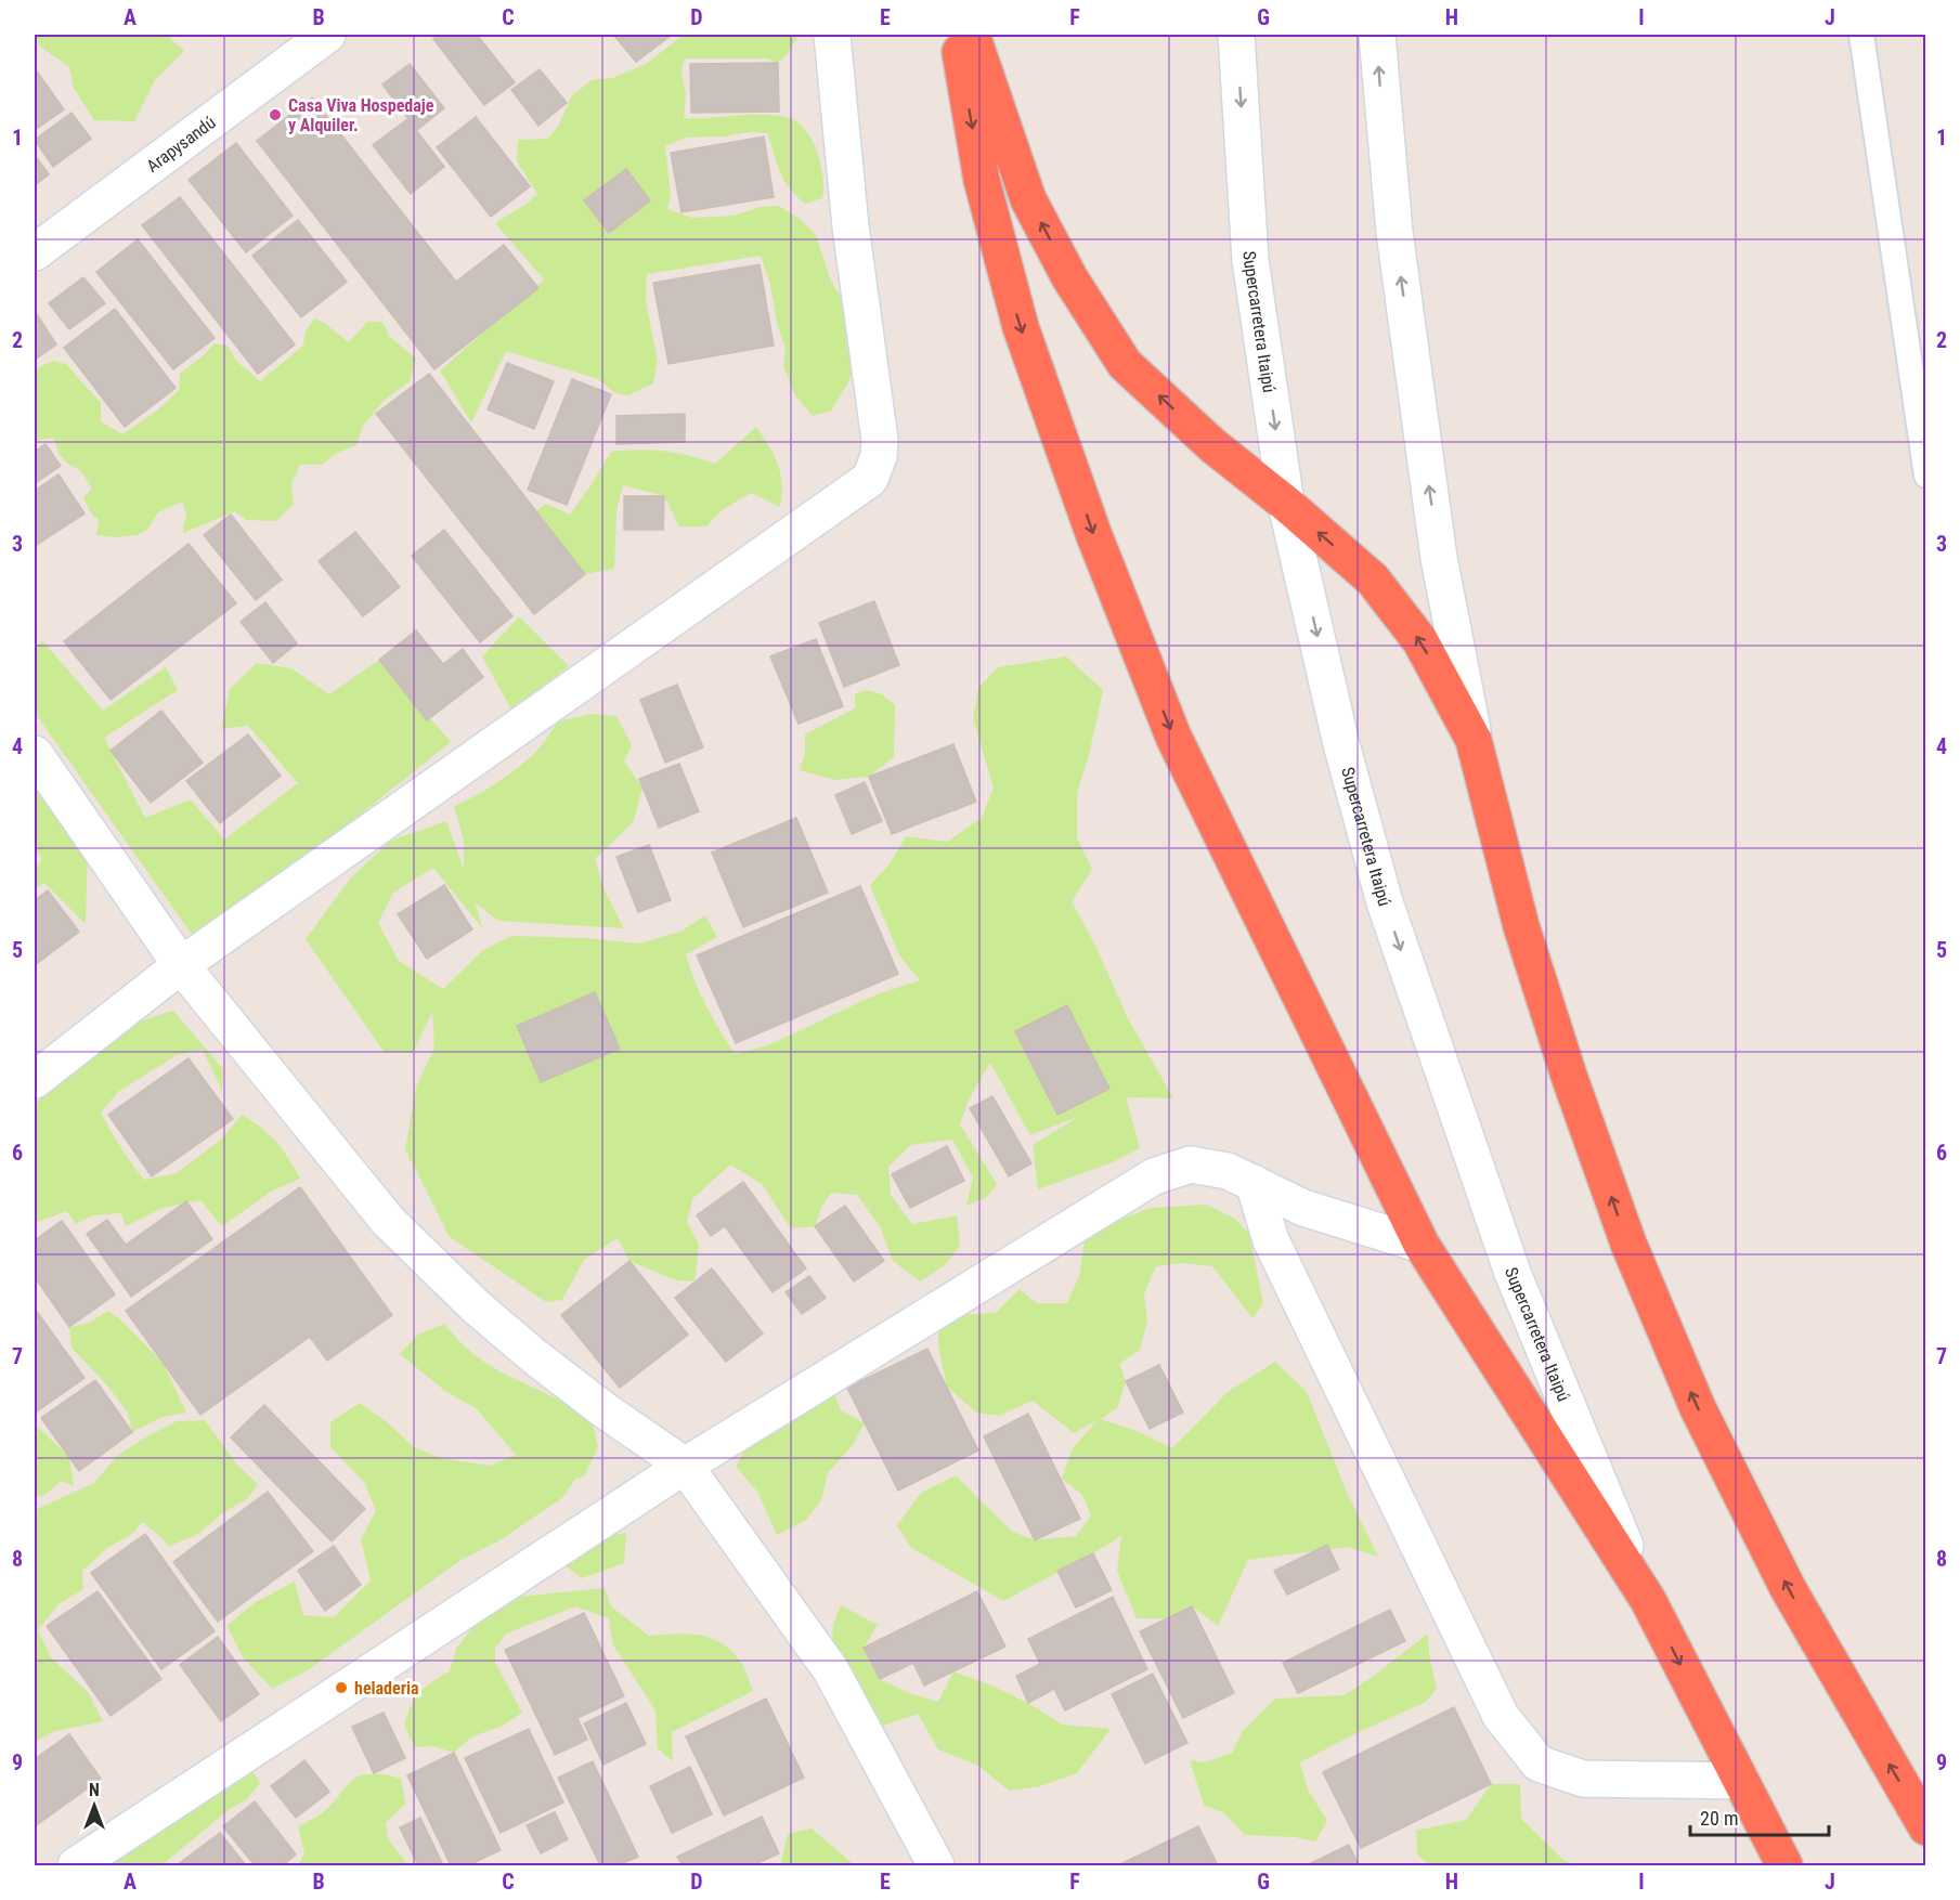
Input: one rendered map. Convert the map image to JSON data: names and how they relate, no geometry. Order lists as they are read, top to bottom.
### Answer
{
  "streets": {
    "street": ["Arapysandú", "Supercarretera Itaipú"]
  },
  "places": ["Casa Viva Hospedaje y Alquiler.", "heladeria"],
  "scale_bar": "20 m",
  "north": "top",
  "grid": {
    "columns": [
      "A",
      "B",
      "C",
      "D",
      "E",
      "F",
      "G",
      "H",
      "I",
      "J"
    ],
    "rows": [
      "1",
      "2",
      "3",
      "4",
      "5",
      "6",
      "7",
      "8",
      "9"
    ]
  }
}
